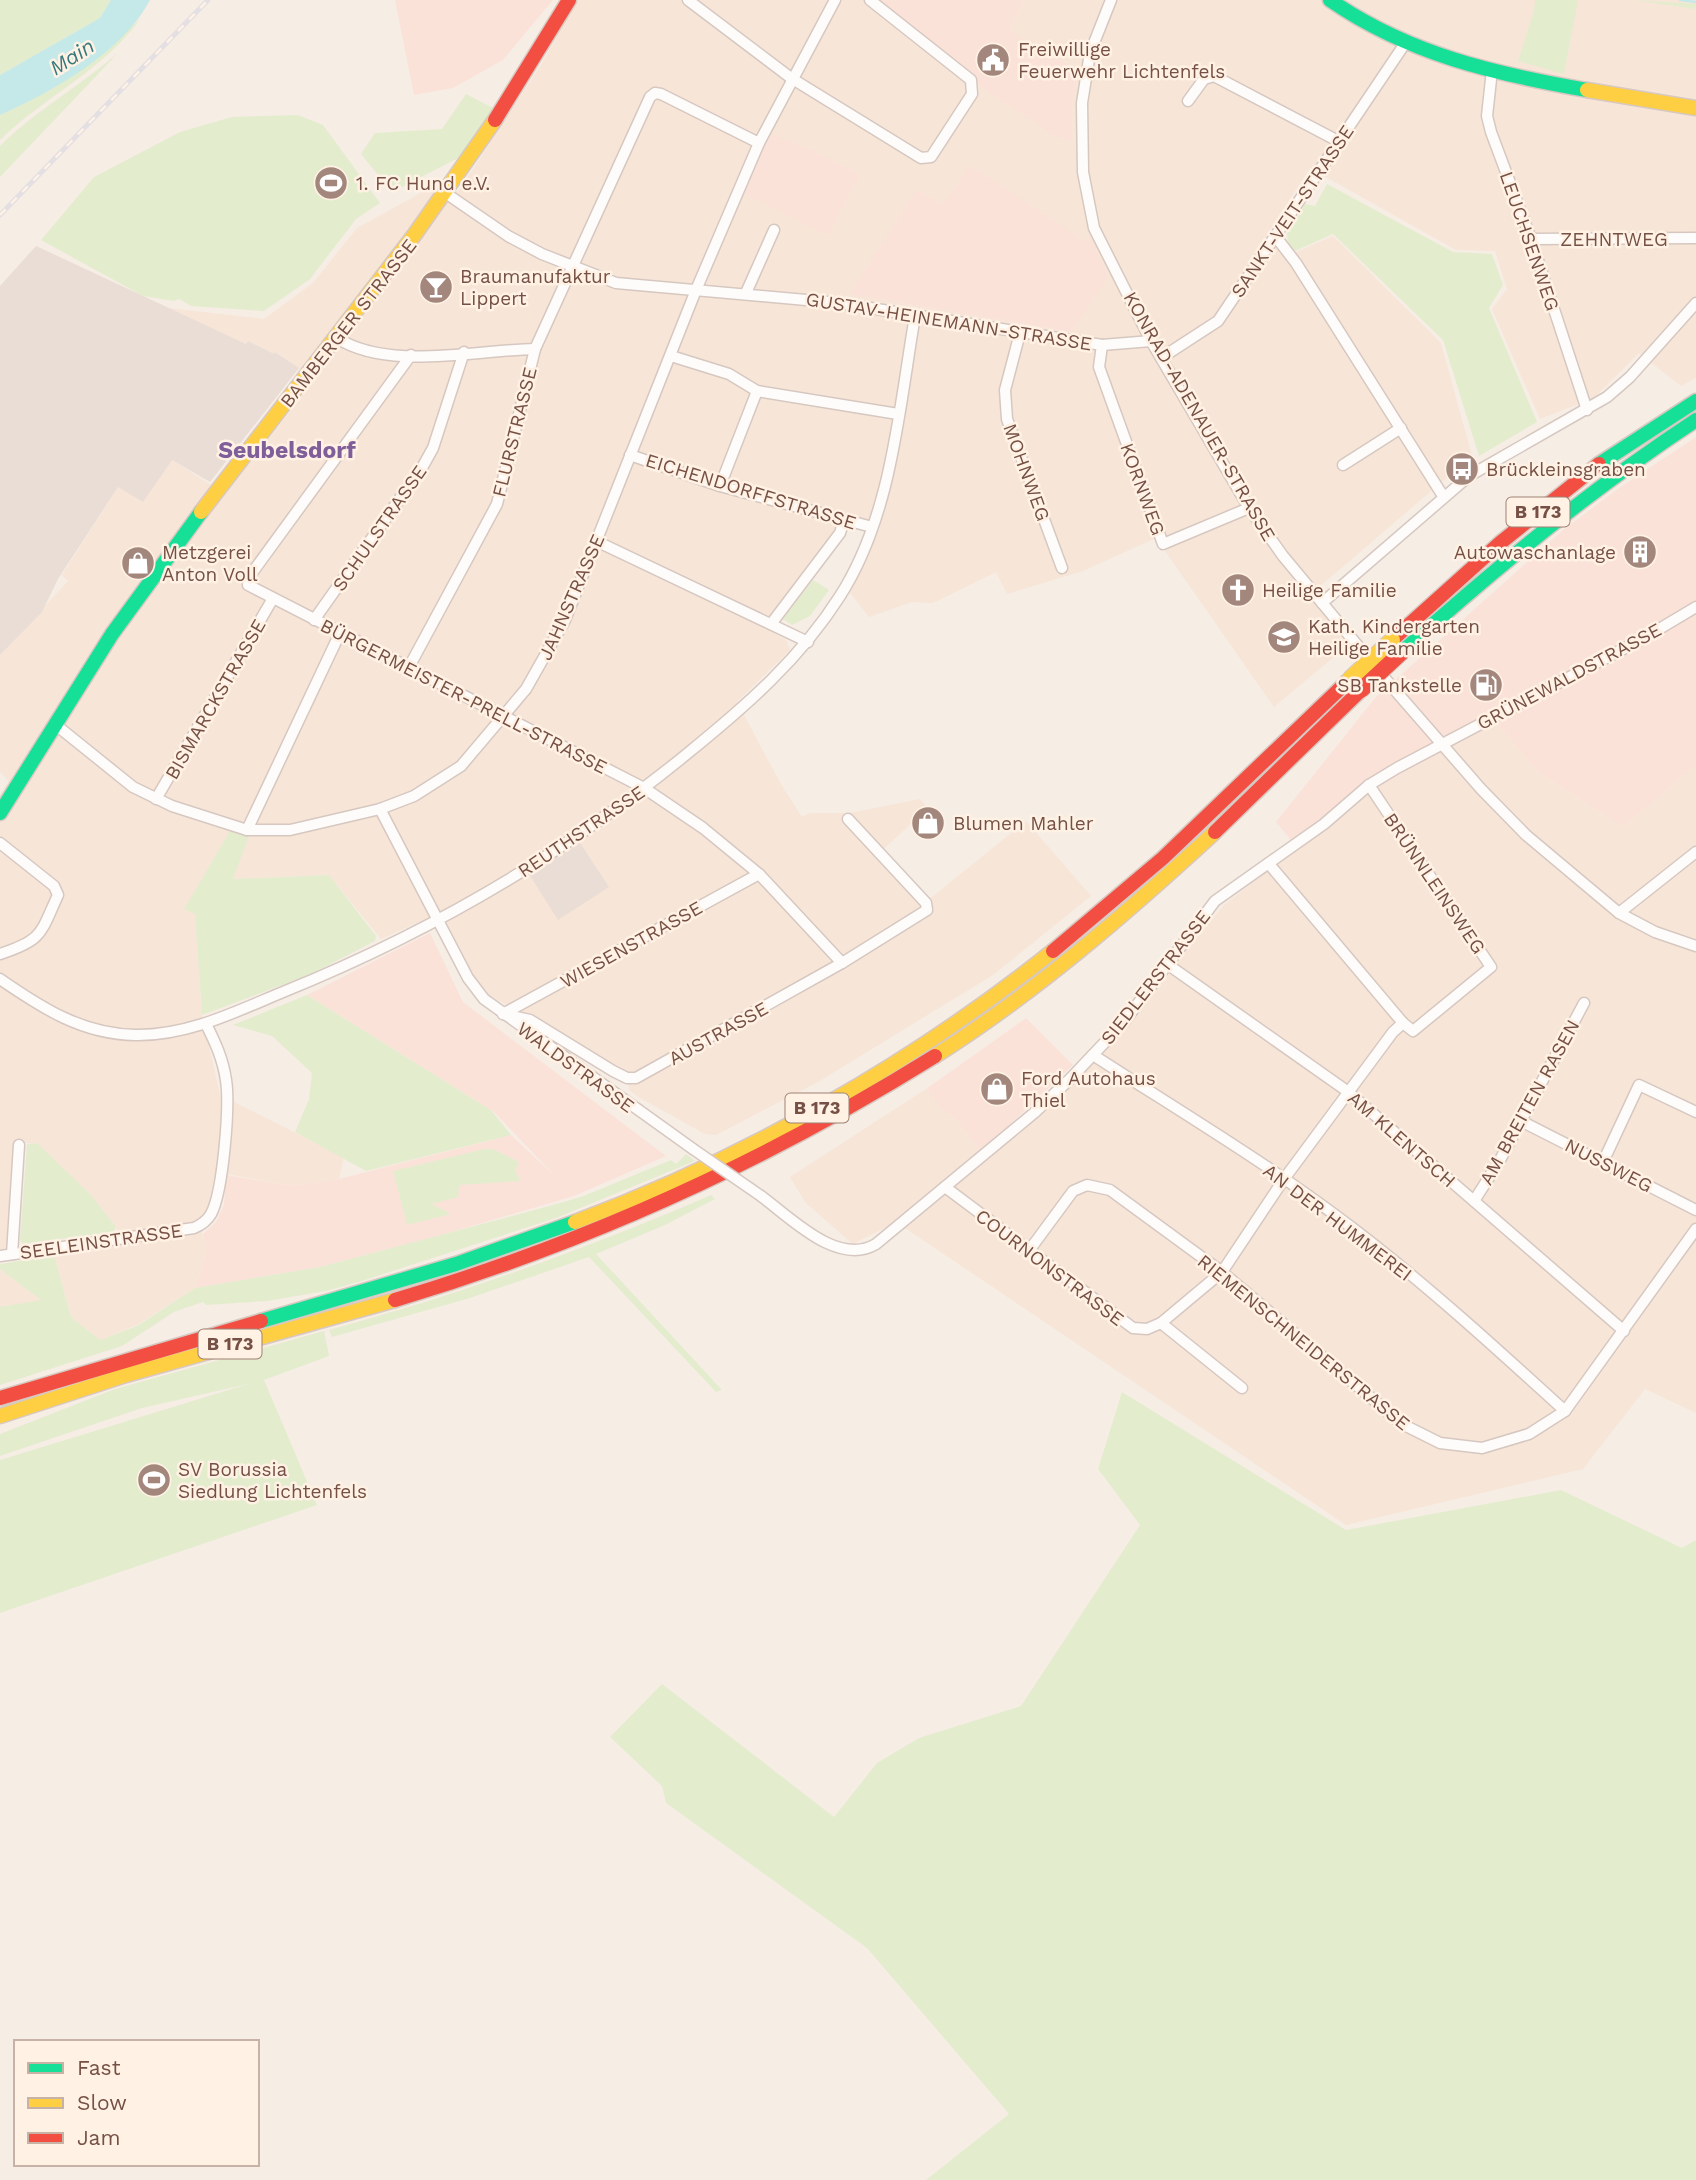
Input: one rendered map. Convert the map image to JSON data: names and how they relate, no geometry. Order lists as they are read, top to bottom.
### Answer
{
  "streets": {
    "main road": ["BAMBERGER STRASSE", "B 173"],
    "street": [
      "SANKT-VEIT-STRASSE",
      "ZEHNTWEG",
      "LEUCHSENWEG",
      "GUSTAV-HEINEMANN-STRASSE",
      "KONRAD-ADENAUER-STRASSE",
      "FLURSTRASSE",
      "MOHNWEG",
      "KORNWEG",
      "EICHENDORFFSTRASSE",
      "SCHULSTRASSE",
      "JAHNSTRASSE",
      "GRÜNEWALDSTRASSE",
      "BÜRGERMEISTER-PRELL-STRASSE",
      "BISMARCKSTRASSE",
      "REUTHSTRASSE",
      "BRÜNNLEINSWEG",
      "WIESENSTRASSE",
      "SIEDLERSTRASSE",
      "AUSTRASSE",
      "WALDSTRASSE",
      "AM BREITEN RASEN",
      "AM KLENTSCH",
      "NUSSWEG",
      "AN DER HUMMEREI",
      "SEELEINSTRASSE",
      "COURNONSTRASSE",
      "RIEMENSCHNEIDERSTRASSE"
    ]
  },
  "crossings": [
    ["SANKT-VEIT-STRASSE", "KONRAD-ADENAUER-STRASSE"],
    ["ZEHNTWEG", "LEUCHSENWEG"],
    ["GUSTAV-HEINEMANN-STRASSE", "BAMBERGER STRASSE"],
    ["GUSTAV-HEINEMANN-STRASSE", "KONRAD-ADENAUER-STRASSE"],
    ["GUSTAV-HEINEMANN-STRASSE", "FLURSTRASSE"],
    ["GUSTAV-HEINEMANN-STRASSE", "MOHNWEG"],
    ["GUSTAV-HEINEMANN-STRASSE", "KORNWEG"],
    ["GUSTAV-HEINEMANN-STRASSE", "JAHNSTRASSE"],
    ["GUSTAV-HEINEMANN-STRASSE", "REUTHSTRASSE"],
    ["BAMBERGER STRASSE", "JAHNSTRASSE"],
    ["KONRAD-ADENAUER-STRASSE", "KORNWEG"],
    ["KONRAD-ADENAUER-STRASSE", "GRÜNEWALDSTRASSE"],
    ["KONRAD-ADENAUER-STRASSE", "SIEDLERSTRASSE"],
    ["FLURSTRASSE", "JAHNSTRASSE"],
    ["FLURSTRASSE", "BÜRGERMEISTER-PRELL-STRASSE"],
    ["EICHENDORFFSTRASSE", "JAHNSTRASSE"],
    ["EICHENDORFFSTRASSE", "REUTHSTRASSE"],
    ["SCHULSTRASSE", "BÜRGERMEISTER-PRELL-STRASSE"],
    ["JAHNSTRASSE", "BÜRGERMEISTER-PRELL-STRASSE"],
    ["JAHNSTRASSE", "BISMARCKSTRASSE"],
    ["JAHNSTRASSE", "WALDSTRASSE"],
    ["GRÜNEWALDSTRASSE", "SIEDLERSTRASSE"],
    ["BÜRGERMEISTER-PRELL-STRASSE", "BISMARCKSTRASSE"],
    ["BÜRGERMEISTER-PRELL-STRASSE", "REUTHSTRASSE"],
    ["BÜRGERMEISTER-PRELL-STRASSE", "WIESENSTRASSE"],
    ["BÜRGERMEISTER-PRELL-STRASSE", "AUSTRASSE"],
    ["REUTHSTRASSE", "WALDSTRASSE"],
    ["REUTHSTRASSE", "SEELEINSTRASSE"],
    ["BRÜNNLEINSWEG", "SIEDLERSTRASSE"],
    ["WIESENSTRASSE", "AUSTRASSE"],
    ["WIESENSTRASSE", "WALDSTRASSE"],
    ["SIEDLERSTRASSE", "WALDSTRASSE"],
    ["SIEDLERSTRASSE", "AM KLENTSCH"],
    ["SIEDLERSTRASSE", "AN DER HUMMEREI"],
    ["SIEDLERSTRASSE", "COURNONSTRASSE"],
    ["AUSTRASSE", "WALDSTRASSE"],
    ["AM BREITEN RASEN", "AM KLENTSCH"],
    ["AM BREITEN RASEN", "NUSSWEG"],
    ["AM KLENTSCH", "RIEMENSCHNEIDERSTRASSE"],
    ["AN DER HUMMEREI", "RIEMENSCHNEIDERSTRASSE"],
    ["COURNONSTRASSE", "RIEMENSCHNEIDERSTRASSE"]
  ],
  "districts": ["Seubelsdorf"],
  "water": ["Main"],
  "places": {
    "public building": ["Freiwillige Feuerwehr Lichtenfels"],
    "sports": ["1. FC Hund e.V.", "SV Borussia Siedlung Lichtenfels"],
    "bar": ["Braumanufaktur Lippert"],
    "bus stop": ["Brückleinsgraben"],
    "building": ["Autowaschanlage"],
    "shop": ["Metzgerei Anton Voll", "Blumen Mahler", "Ford Autohaus Thiel"],
    "church": ["Heilige Familie"],
    "school or university": ["Kath. Kindergarten Heilige Familie"],
    "fuel station": ["SB Tankstelle"]
  },
  "legend": ["Fast", "Slow", "Jam"]
}
